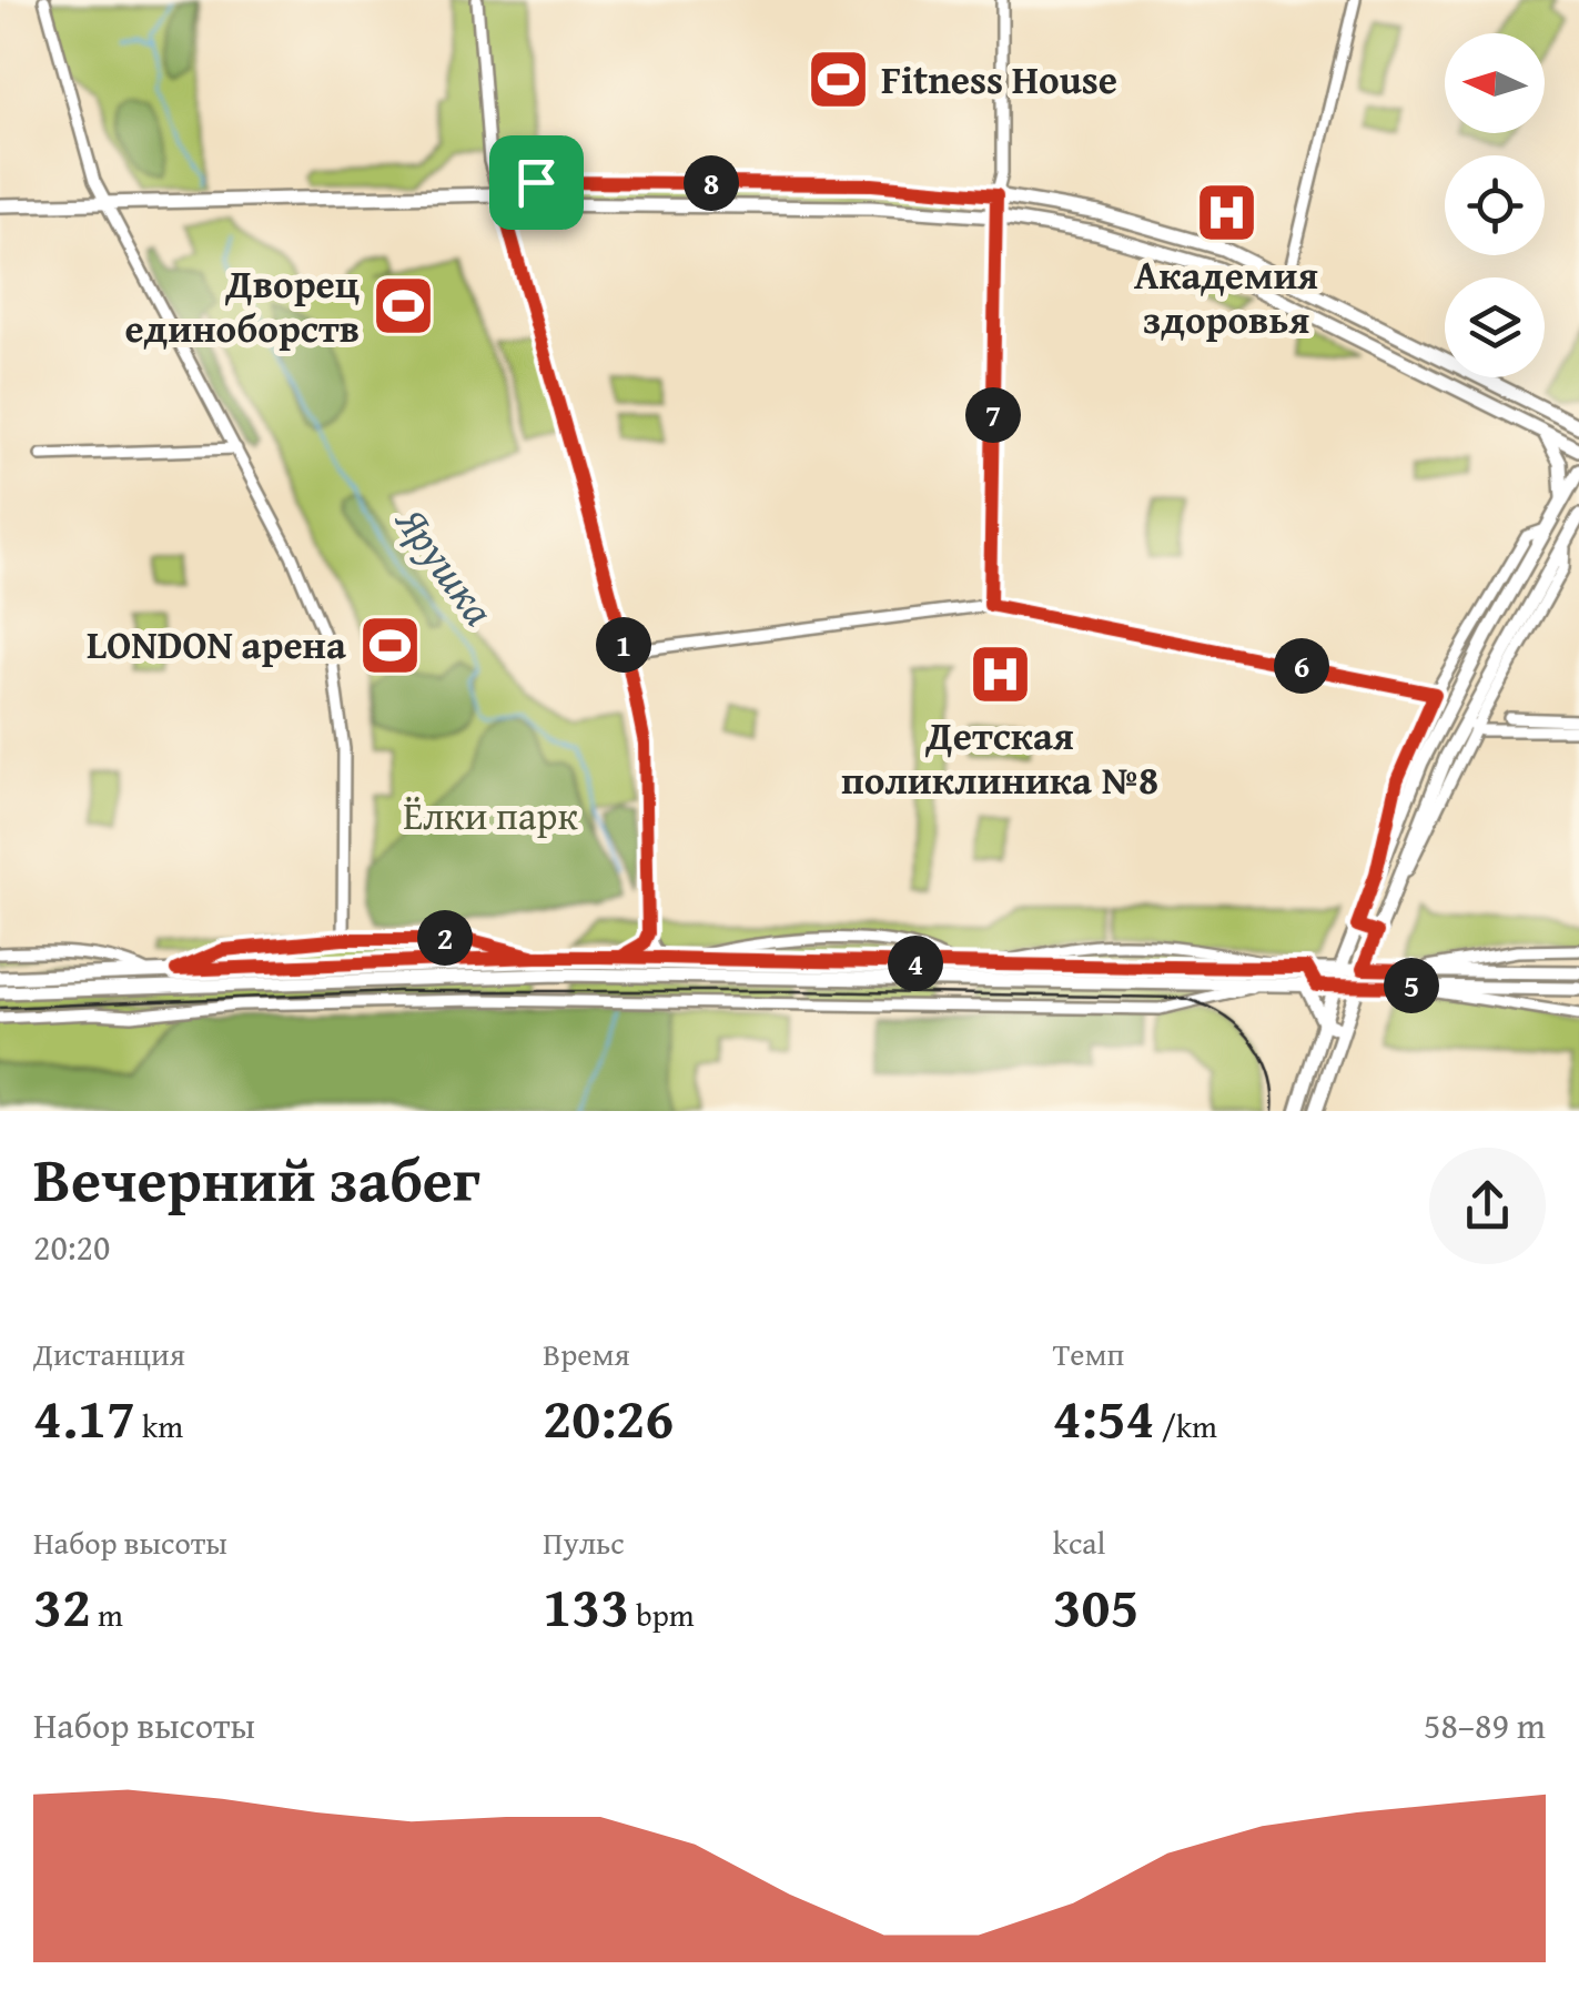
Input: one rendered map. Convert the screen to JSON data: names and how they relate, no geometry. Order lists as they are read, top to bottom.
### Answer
{
  "water": ["Ярушка"],
  "parks": ["Ёлки парк"],
  "places": {
    "sports": ["Fitness House", "Дворец единоборств", "LONDON арена"],
    "hospital": ["Академия здоровья", "Детская поликлиника №8"]
  },
  "north": "left",
  "page": {
    "pins": [
      "8",
      "7",
      "1",
      "6",
      "2",
      "4",
      "5"
    ],
    "heading": ["Вечерний забег", "20:20"],
    "stats": [
      ["Дистанция", "4.17 km"],
      ["Время", "20:26"],
      ["Темп", "4:54 /km"],
      ["Набор высоты", "32 m"],
      ["Пульс", "133 bpm"],
      ["kcal", "305"]
    ],
    "chart": ["Набор высоты", "58–89 m"]
  }
}
